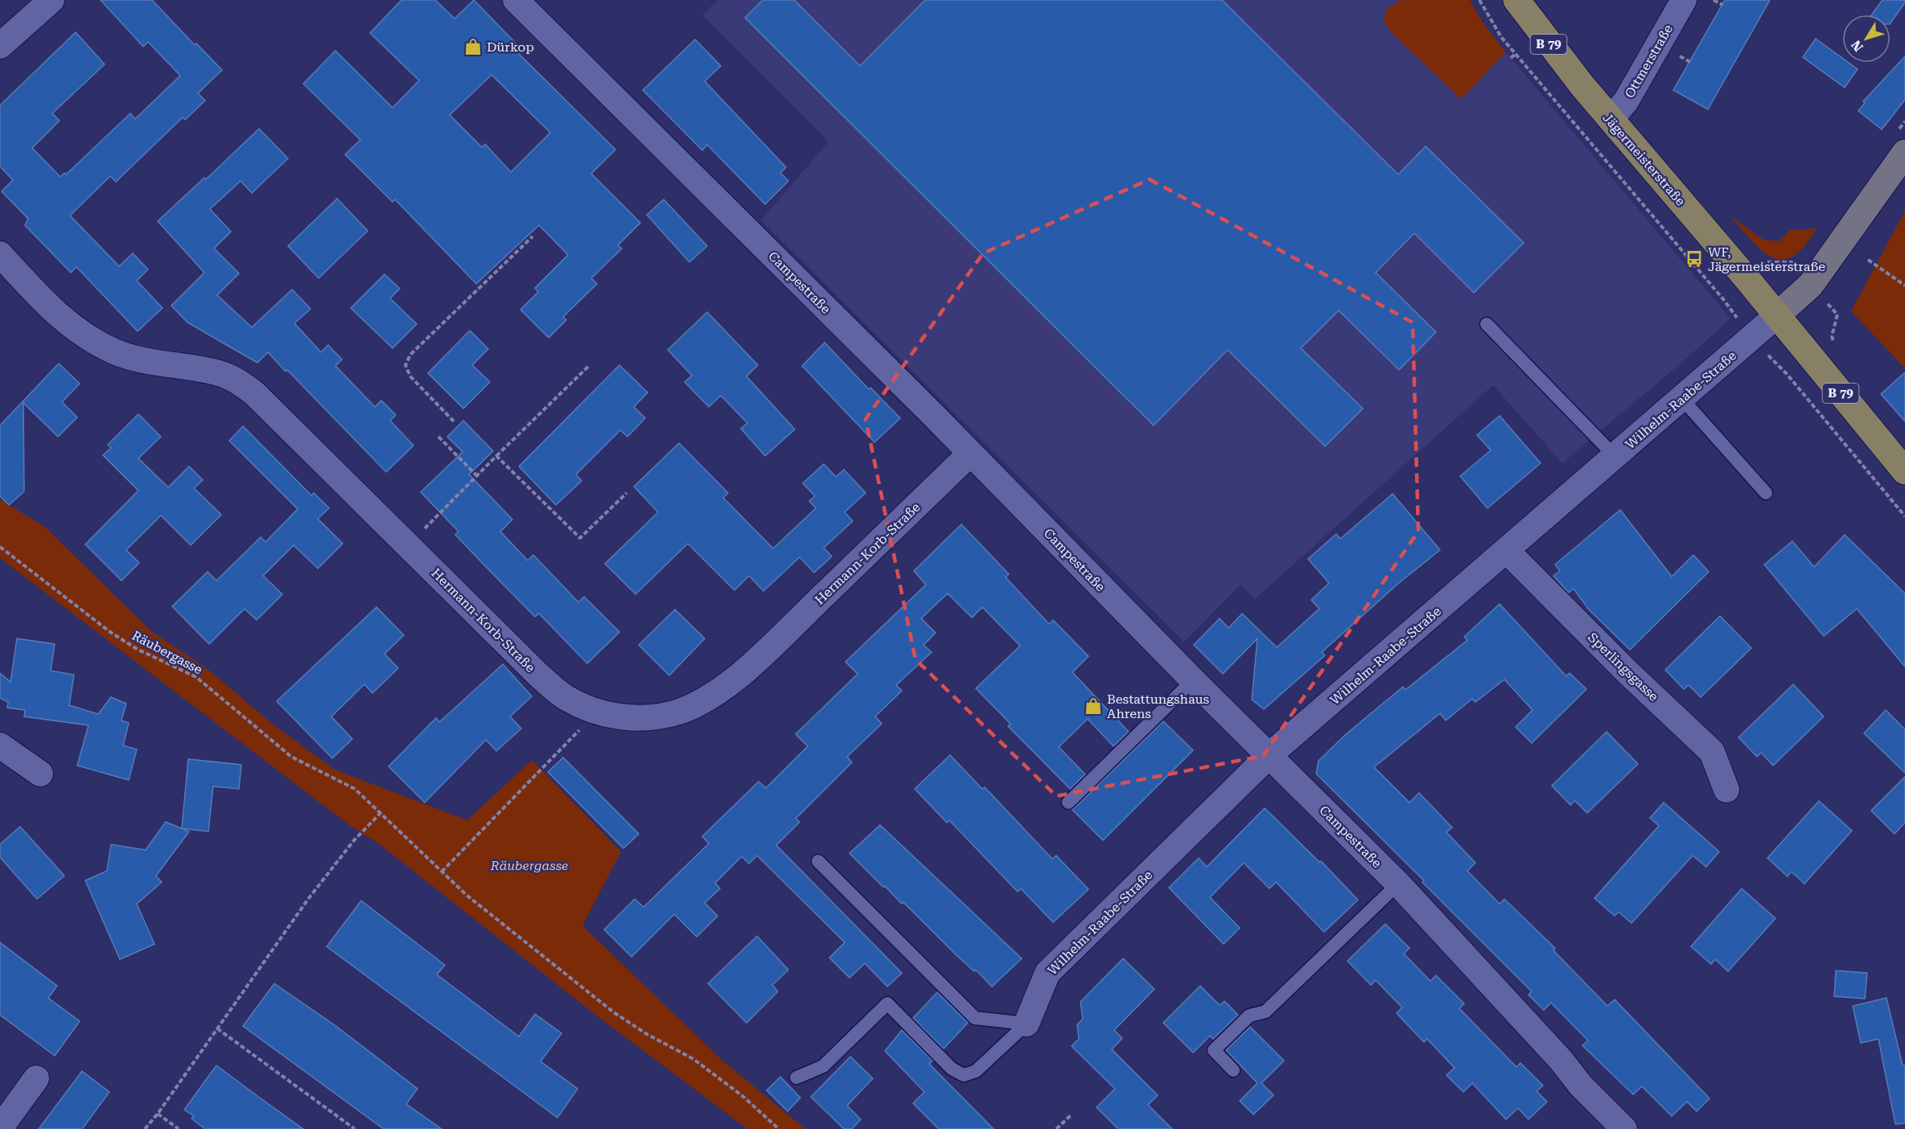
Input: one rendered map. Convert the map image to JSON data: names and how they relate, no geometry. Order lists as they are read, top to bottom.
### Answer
{
  "streets": {
    "main road": ["B 79", "Jägermeisterstraße"],
    "street": [
      "Ottmerstraße",
      "Campestraße",
      "Wilhelm-Raabe-Straße",
      "Hermann-Korb-Straße",
      "Sperlingsgasse"
    ],
    "path": ["Räubergasse"]
  },
  "crossings": [
    ["B 79", "Jägermeisterstraße"],
    ["B 79", "Wilhelm-Raabe-Straße"],
    ["Ottmerstraße", "Jägermeisterstraße"],
    ["Jägermeisterstraße", "Wilhelm-Raabe-Straße"],
    ["Campestraße", "Wilhelm-Raabe-Straße"],
    ["Campestraße", "Hermann-Korb-Straße"],
    ["Wilhelm-Raabe-Straße", "Sperlingsgasse"]
  ],
  "parks": ["Räubergasse"],
  "places": {
    "shop": ["Dürkop", "Bestattungshaus Ahrens"],
    "bus stop": ["WF, Jägermeisterstraße"]
  },
  "north": "bottom left"
}
